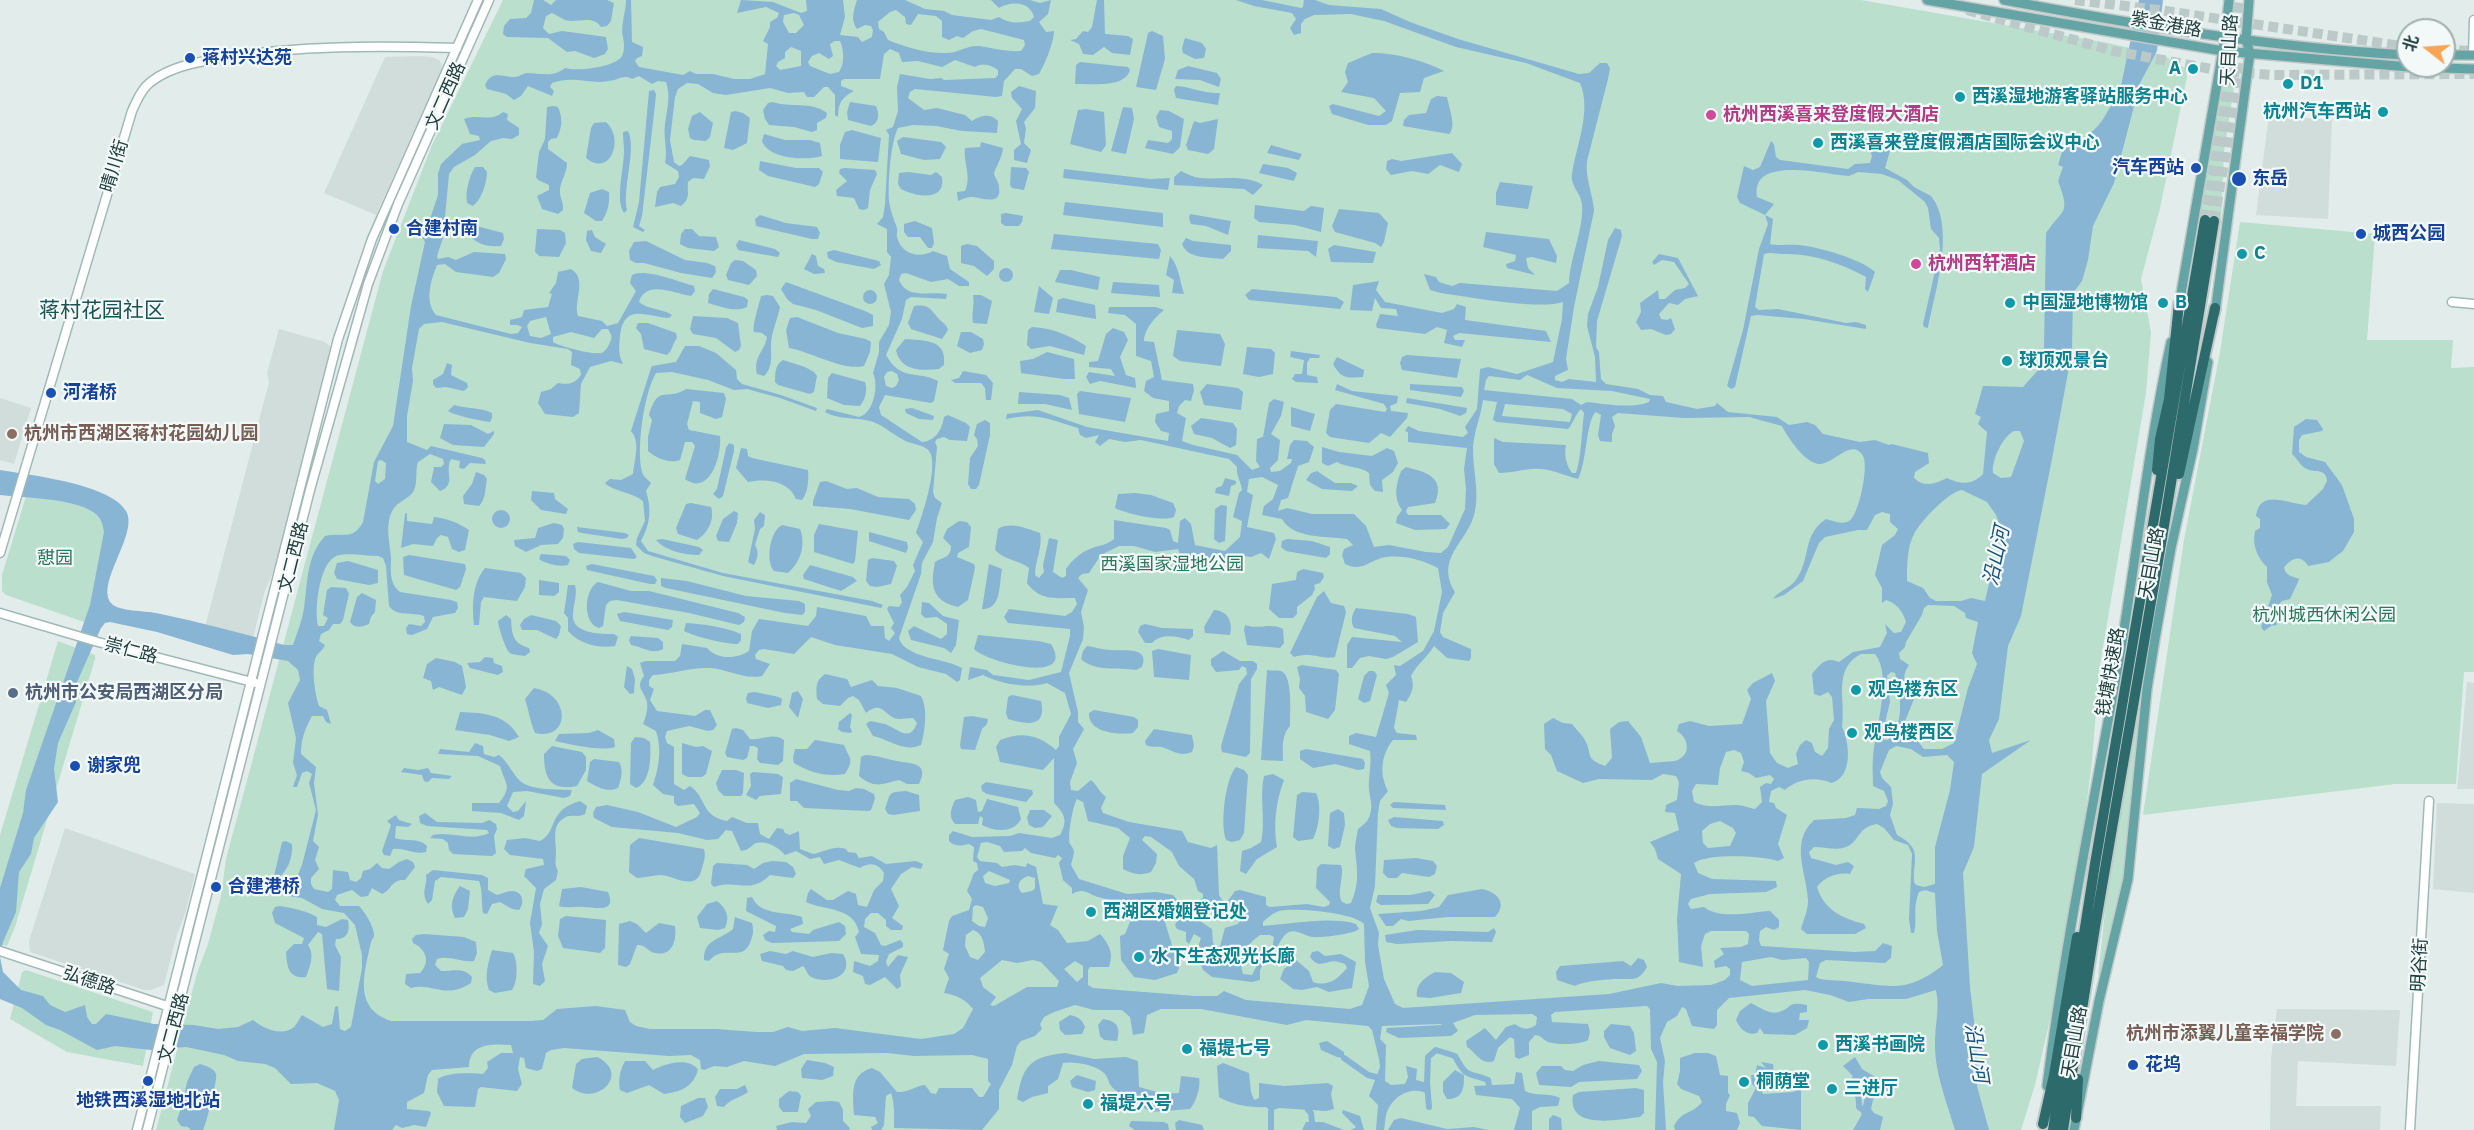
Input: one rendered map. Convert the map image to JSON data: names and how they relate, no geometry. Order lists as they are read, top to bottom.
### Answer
{
  "streets": {
    "highway": ["钱塘快速路"],
    "main road": [
      "紫金港路",
      "天目山路",
      "文二西路",
      "晴川街",
      "崇仁路",
      "明谷街",
      "弘德路"
    ]
  },
  "crossings": [
    ["紫金港路", "天目山路"],
    ["文二西路", "晴川街"],
    ["文二西路", "崇仁路"],
    ["文二西路", "弘德路"]
  ],
  "districts": ["蒋村花园社区"],
  "water": ["沿山河"],
  "parks": ["憇园", "西溪国家湿地公园", "杭州城西休闲公园"],
  "places": [
    "蒋村兴达苑",
    "A",
    "D1",
    "西溪湿地游客驿站服务中心",
    "杭州汽车西站",
    "杭州西溪喜来登度假大酒店",
    "西溪喜来登度假酒店国际会议中心",
    "汽车西站",
    "东岳",
    "合建村南",
    "城西公园",
    "C",
    "杭州西轩酒店",
    "中国湿地博物馆",
    "B",
    "球顶观景台",
    "河渚桥",
    "杭州市西湖区蒋村花园幼儿园",
    "观鸟楼东区",
    "杭州市公安局西湖区分局",
    "观鸟楼西区",
    "谢家兜",
    "合建港桥",
    "西湖区婚姻登记处",
    "水下生态观光长廊",
    "杭州市添翼儿童幸福学院",
    "西溪书画院",
    "福堤七号",
    "花坞",
    "地铁西溪湿地北站",
    "桐荫堂",
    "三进厅",
    "福堤六号"
  ],
  "north": "left"
}
